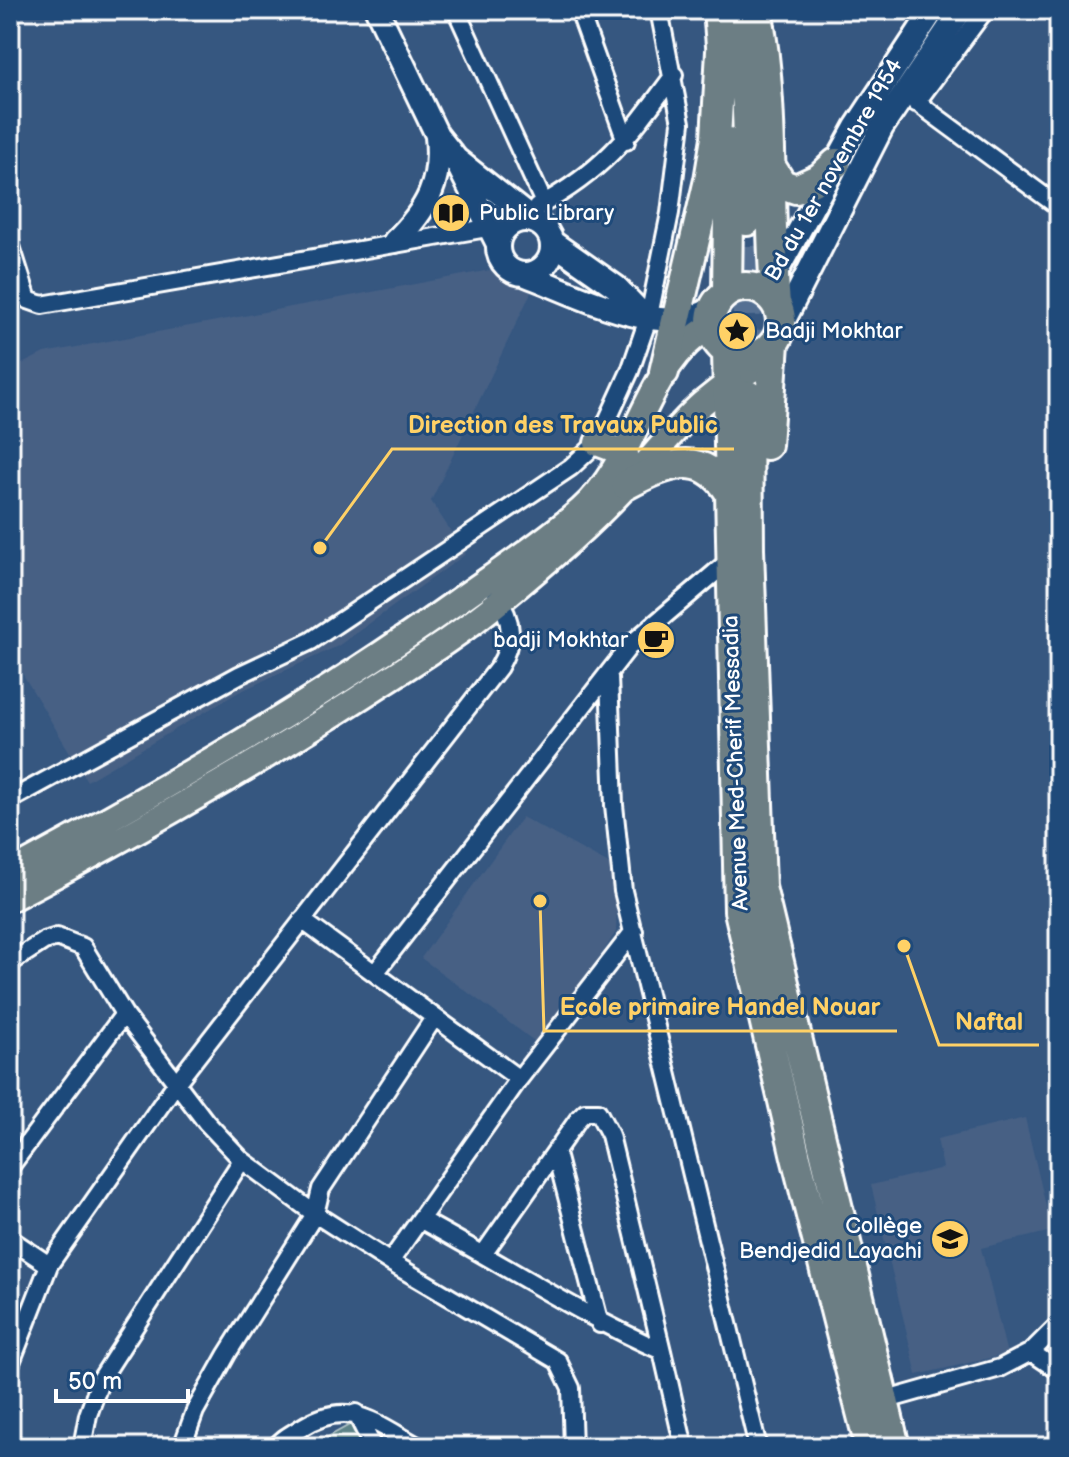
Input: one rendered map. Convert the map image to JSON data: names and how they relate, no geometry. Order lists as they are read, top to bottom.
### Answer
{
  "streets": {
    "highway": ["Avenue Med-Cherif Messadia"],
    "street": ["Bd du 1er novembre 1954"]
  },
  "crossings": [
    ["Bd du 1er novembre 1954", "Avenue Med-Cherif Messadia"]
  ],
  "places": {
    "library": ["Public Library"],
    "place": ["Badji Mokhtar"],
    "other": ["Direction des Travaux Public", "Ecole primaire Handel Nouar", "Naftal"],
    "cafe": ["badji Mokhtar"],
    "school or university": ["Collège Bendjedid Layachi"]
  },
  "scale_bar": "50 m"
}
